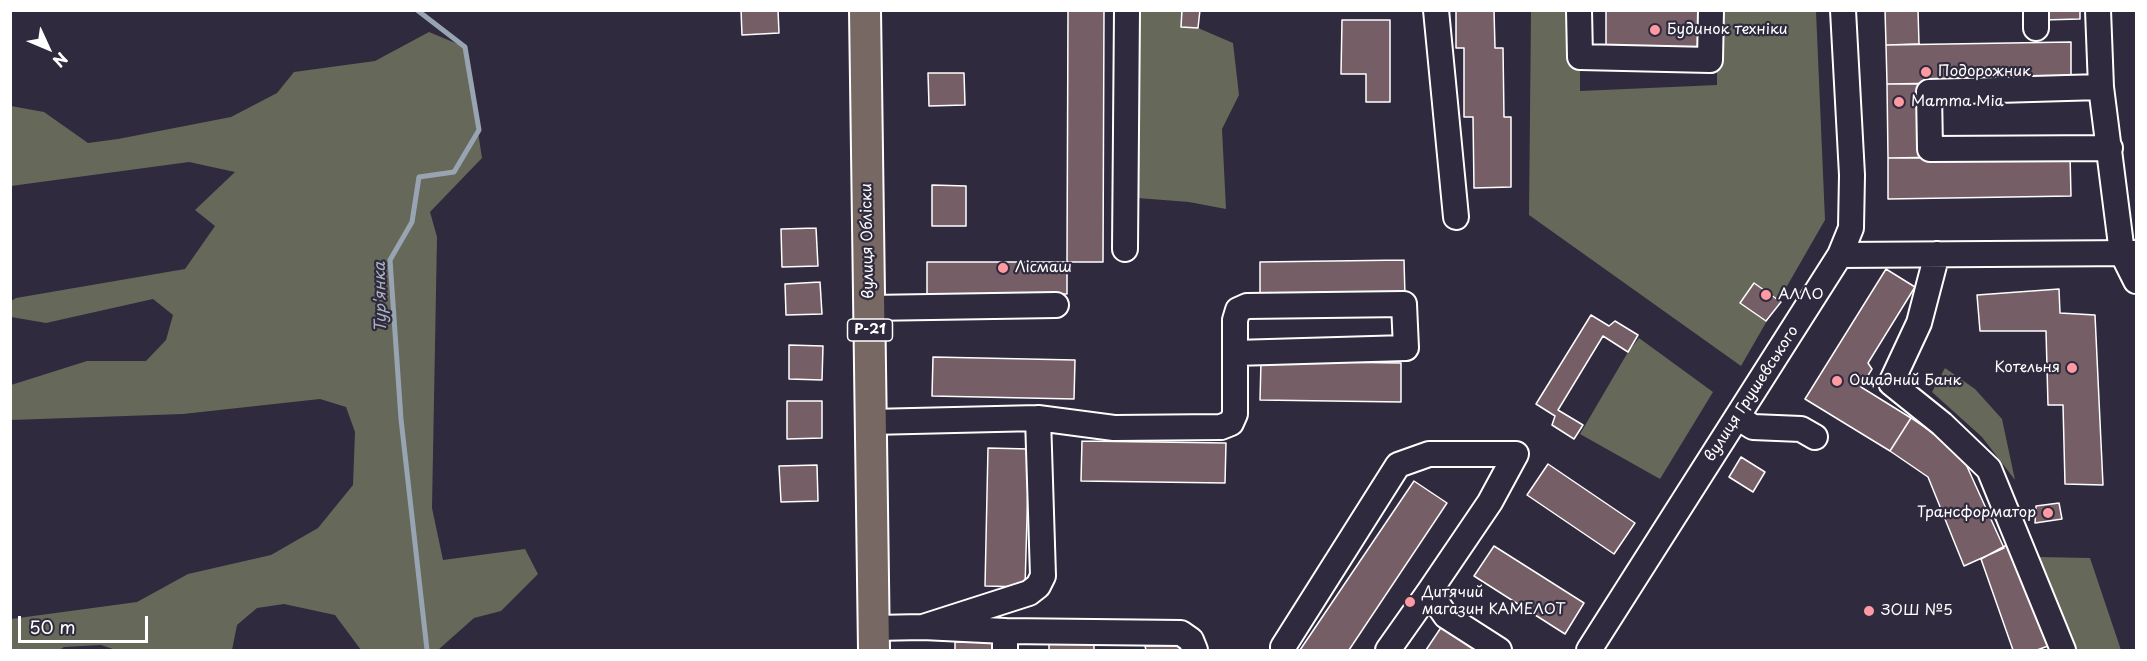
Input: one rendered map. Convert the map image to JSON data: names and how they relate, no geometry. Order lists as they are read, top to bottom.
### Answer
{
  "streets": {
    "main road": ["вулиця Обліски", "Р-21"],
    "street": ["вулиця Грушевського"]
  },
  "water": ["Тур'янка"],
  "places": [
    "Будинок техніки",
    "Подорожник",
    "Mamma Mia",
    "Лісмаш",
    "АЛЛО",
    "Котельня",
    "Ощадний Банк",
    "Трансформатор",
    "Дитячий магазин КАМЕЛОТ",
    "ЗОШ №5"
  ],
  "scale_bar": "50 m",
  "north": "bottom right"
}
